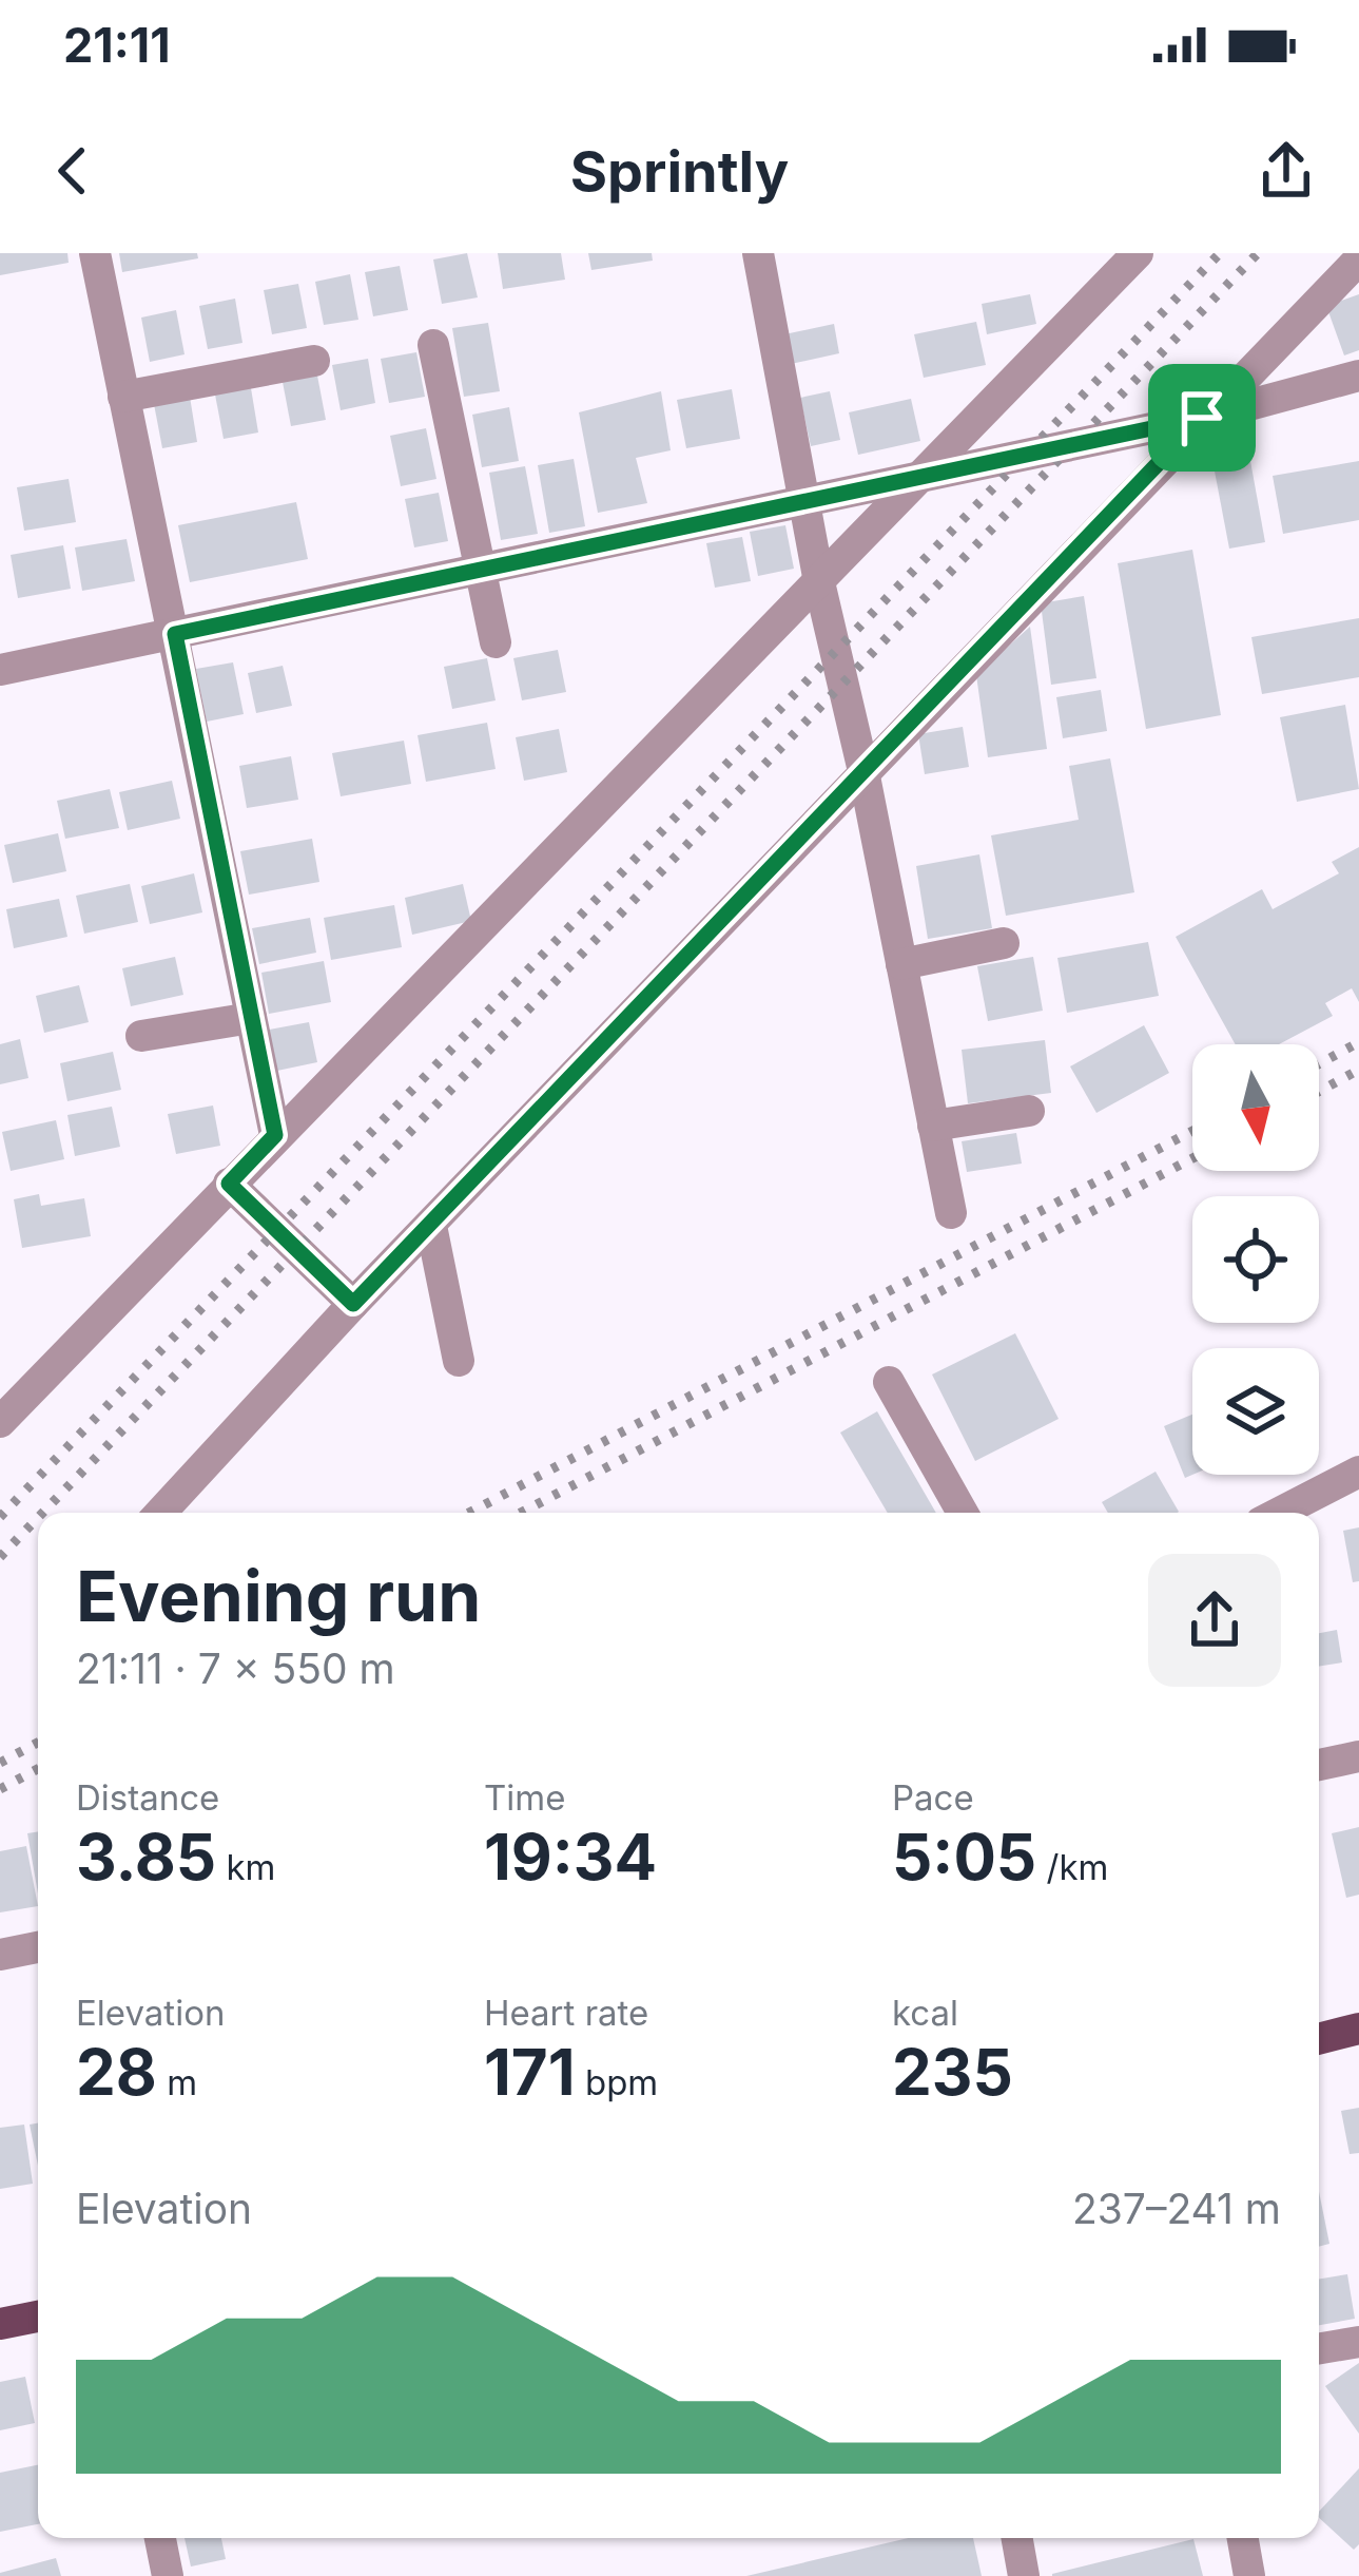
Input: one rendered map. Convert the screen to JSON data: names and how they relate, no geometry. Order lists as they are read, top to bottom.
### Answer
{
  "north": "bottom",
  "page": {
    "status": "21:11",
    "header": "Sprintly",
    "heading": ["Evening run", "21:11 · 7 × 550 m"],
    "stats": [
      ["Distance", "3.85 km"],
      ["Time", "19:34"],
      ["Pace", "5:05 /km"],
      ["Elevation", "28 m"],
      ["Heart rate", "171 bpm"],
      ["kcal", "235"]
    ],
    "chart": ["Elevation", "237–241 m"]
  }
}
